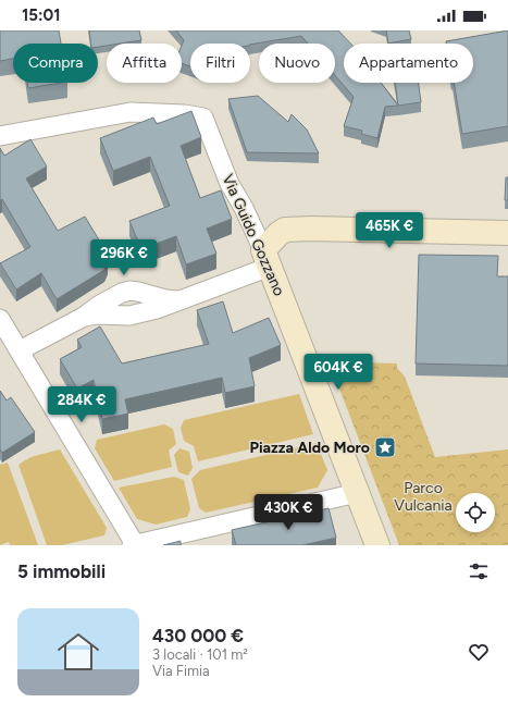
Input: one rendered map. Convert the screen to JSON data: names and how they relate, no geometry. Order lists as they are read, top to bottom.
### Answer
{
  "streets": {
    "street": ["Via Guido Gozzano"]
  },
  "parks": ["Parco Vulcania"],
  "places": {
    "place": ["Piazza Aldo Moro"]
  },
  "page": {
    "status": "15:01",
    "chip": [
      "Compra",
      "Affitta",
      "Filtri",
      "Nuovo",
      "Appartamento"
    ],
    "price": [
      "465K €",
      "296K €",
      "604K €",
      "284K €",
      "430K €"
    ],
    "heading": "5 immobili",
    "list": [
      {
        "name": "430 000 €",
        "note": "3 locali · 101 m² · Via Fimia"
      }
    ]
  }
}
